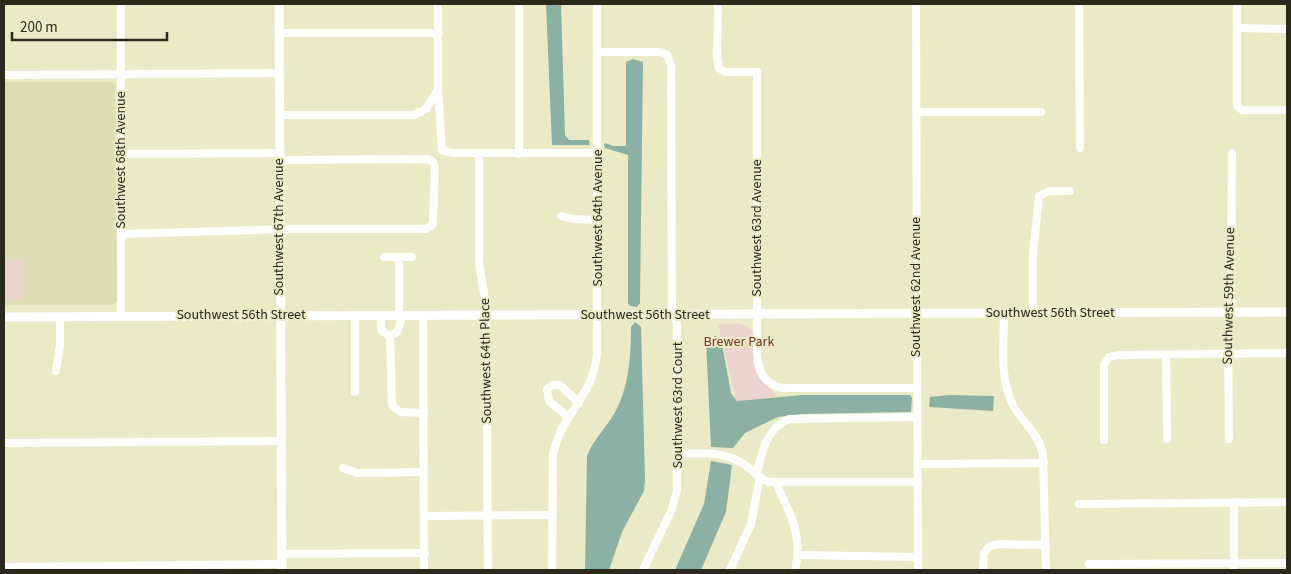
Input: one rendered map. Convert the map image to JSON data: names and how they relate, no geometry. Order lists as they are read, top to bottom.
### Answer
{
  "streets": {
    "main road": ["Southwest 67th Avenue", "Southwest 56th Street"],
    "street": [
      "Southwest 68th Avenue",
      "Southwest 64th Avenue",
      "Southwest 63rd Avenue",
      "Southwest 62nd Avenue",
      "Southwest 59th Avenue",
      "Southwest 64th Place",
      "Southwest 63rd Court"
    ]
  },
  "crossings": [
    ["Southwest 68th Avenue", "Southwest 56th Street"],
    ["Southwest 64th Avenue", "Southwest 56th Street"],
    ["Southwest 64th Avenue", "Southwest 63rd Court"],
    ["Southwest 67th Avenue", "Southwest 56th Street"],
    ["Southwest 63rd Avenue", "Southwest 62nd Avenue"],
    ["Southwest 63rd Avenue", "Southwest 56th Street"],
    ["Southwest 62nd Avenue", "Southwest 56th Street"],
    ["Southwest 59th Avenue", "Southwest 56th Street"],
    ["Southwest 56th Street", "Southwest 64th Place"],
    ["Southwest 56th Street", "Southwest 63rd Court"]
  ],
  "parks": ["Brewer Park"],
  "scale_bar": "200 m"
}
